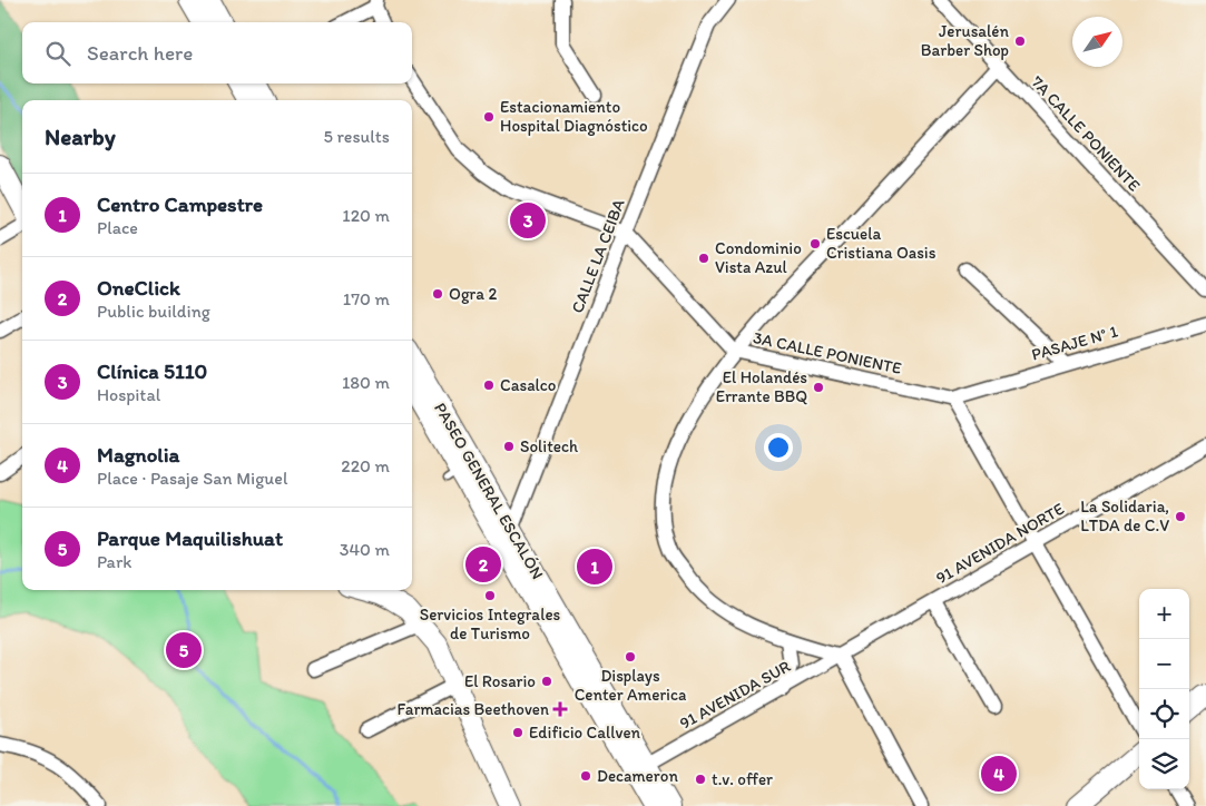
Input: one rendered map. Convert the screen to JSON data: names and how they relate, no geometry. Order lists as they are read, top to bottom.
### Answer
{
  "streets": {
    "main road": ["PASEO GENERAL ESCALÓN"],
    "street": [
      "7A CALLE PONIENTE",
      "CALLE LA CEIBA",
      "PASAJE N° 1",
      "3A CALLE PONIENTE",
      "91 AVENIDA NORTE",
      "91 AVENIDA SUR"
    ]
  },
  "crossings": [
    ["CALLE LA CEIBA", "3A CALLE PONIENTE"],
    ["CALLE LA CEIBA", "PASEO GENERAL ESCALÓN"],
    ["PASAJE N° 1", "3A CALLE PONIENTE"],
    ["PASEO GENERAL ESCALÓN", "91 AVENIDA SUR"],
    ["91 AVENIDA NORTE", "91 AVENIDA SUR"]
  ],
  "places": {
    "other": [
      "Jerusalén Barber Shop",
      "Estacionamiento Hospital Diagnóstico",
      "Escuela Cristiana Oasis",
      "Condominio Vista Azul",
      "Ogra 2",
      "Casalco",
      "El Holandés Errante BBQ",
      "Solitech",
      "La Solidaria, LTDA de C.V",
      "Servicios Integrales de Turismo",
      "Displays Center America",
      "El Rosario",
      "Edificio Callven",
      "Decameron",
      "t.v. offer"
    ],
    "health": ["Farmacias Beethoven"]
  },
  "north": "top right",
  "page": {
    "search": "Search here",
    "heading": ["Nearby", "5 results"],
    "list": [
      {
        "mark": "1",
        "name": "Centro Campestre",
        "note": "Place",
        "value": "120 m"
      },
      {
        "mark": "2",
        "name": "OneClick",
        "note": "Public building",
        "value": "170 m"
      },
      {
        "mark": "3",
        "name": "Clínica 5110",
        "note": "Hospital",
        "value": "180 m"
      },
      {
        "mark": "4",
        "name": "Magnolia",
        "note": "Place · Pasaje San Miguel",
        "value": "220 m"
      },
      {
        "mark": "5",
        "name": "Parque Maquilishuat",
        "note": "Park",
        "value": "340 m"
      }
    ],
    "pins": [
      "3",
      "2",
      "1",
      "5",
      "4"
    ],
    "map_buttons": ["+", "−"]
  }
}
